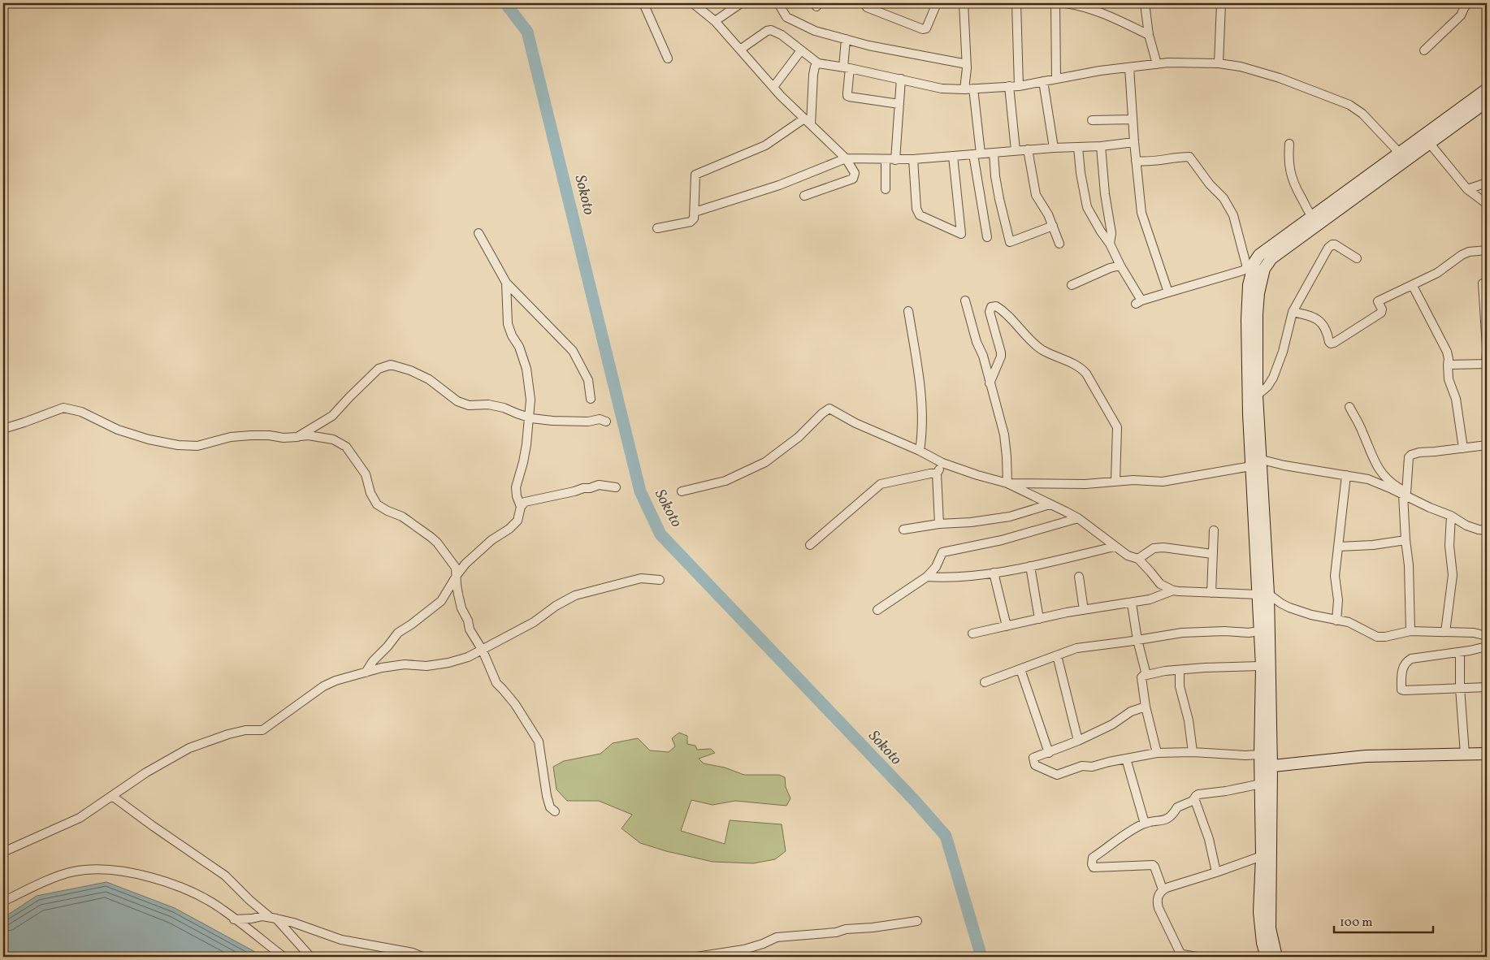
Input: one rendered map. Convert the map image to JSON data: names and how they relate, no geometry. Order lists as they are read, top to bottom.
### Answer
{
  "water": ["Sokoto"],
  "scale_bar": "100 m"
}
